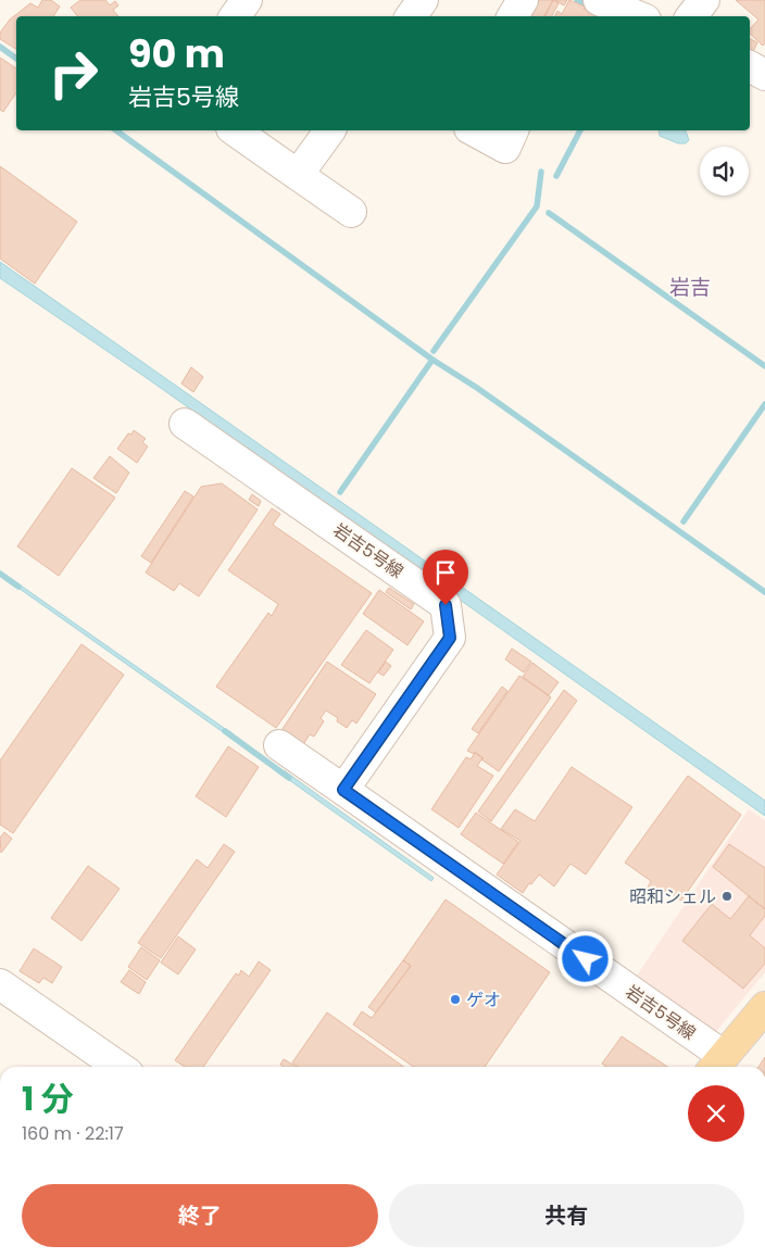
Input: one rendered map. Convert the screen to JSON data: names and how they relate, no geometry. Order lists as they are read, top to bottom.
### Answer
{
  "streets": {
    "street": ["岩吉5号線"]
  },
  "districts": ["岩吉"],
  "places": ["昭和シェル", "ゲオ"],
  "page": {
    "turn": ["90 m", "岩吉5号線"],
    "heading": ["1 分", "160 m · 22:17"],
    "buttons": ["終了", "共有"]
  }
}
